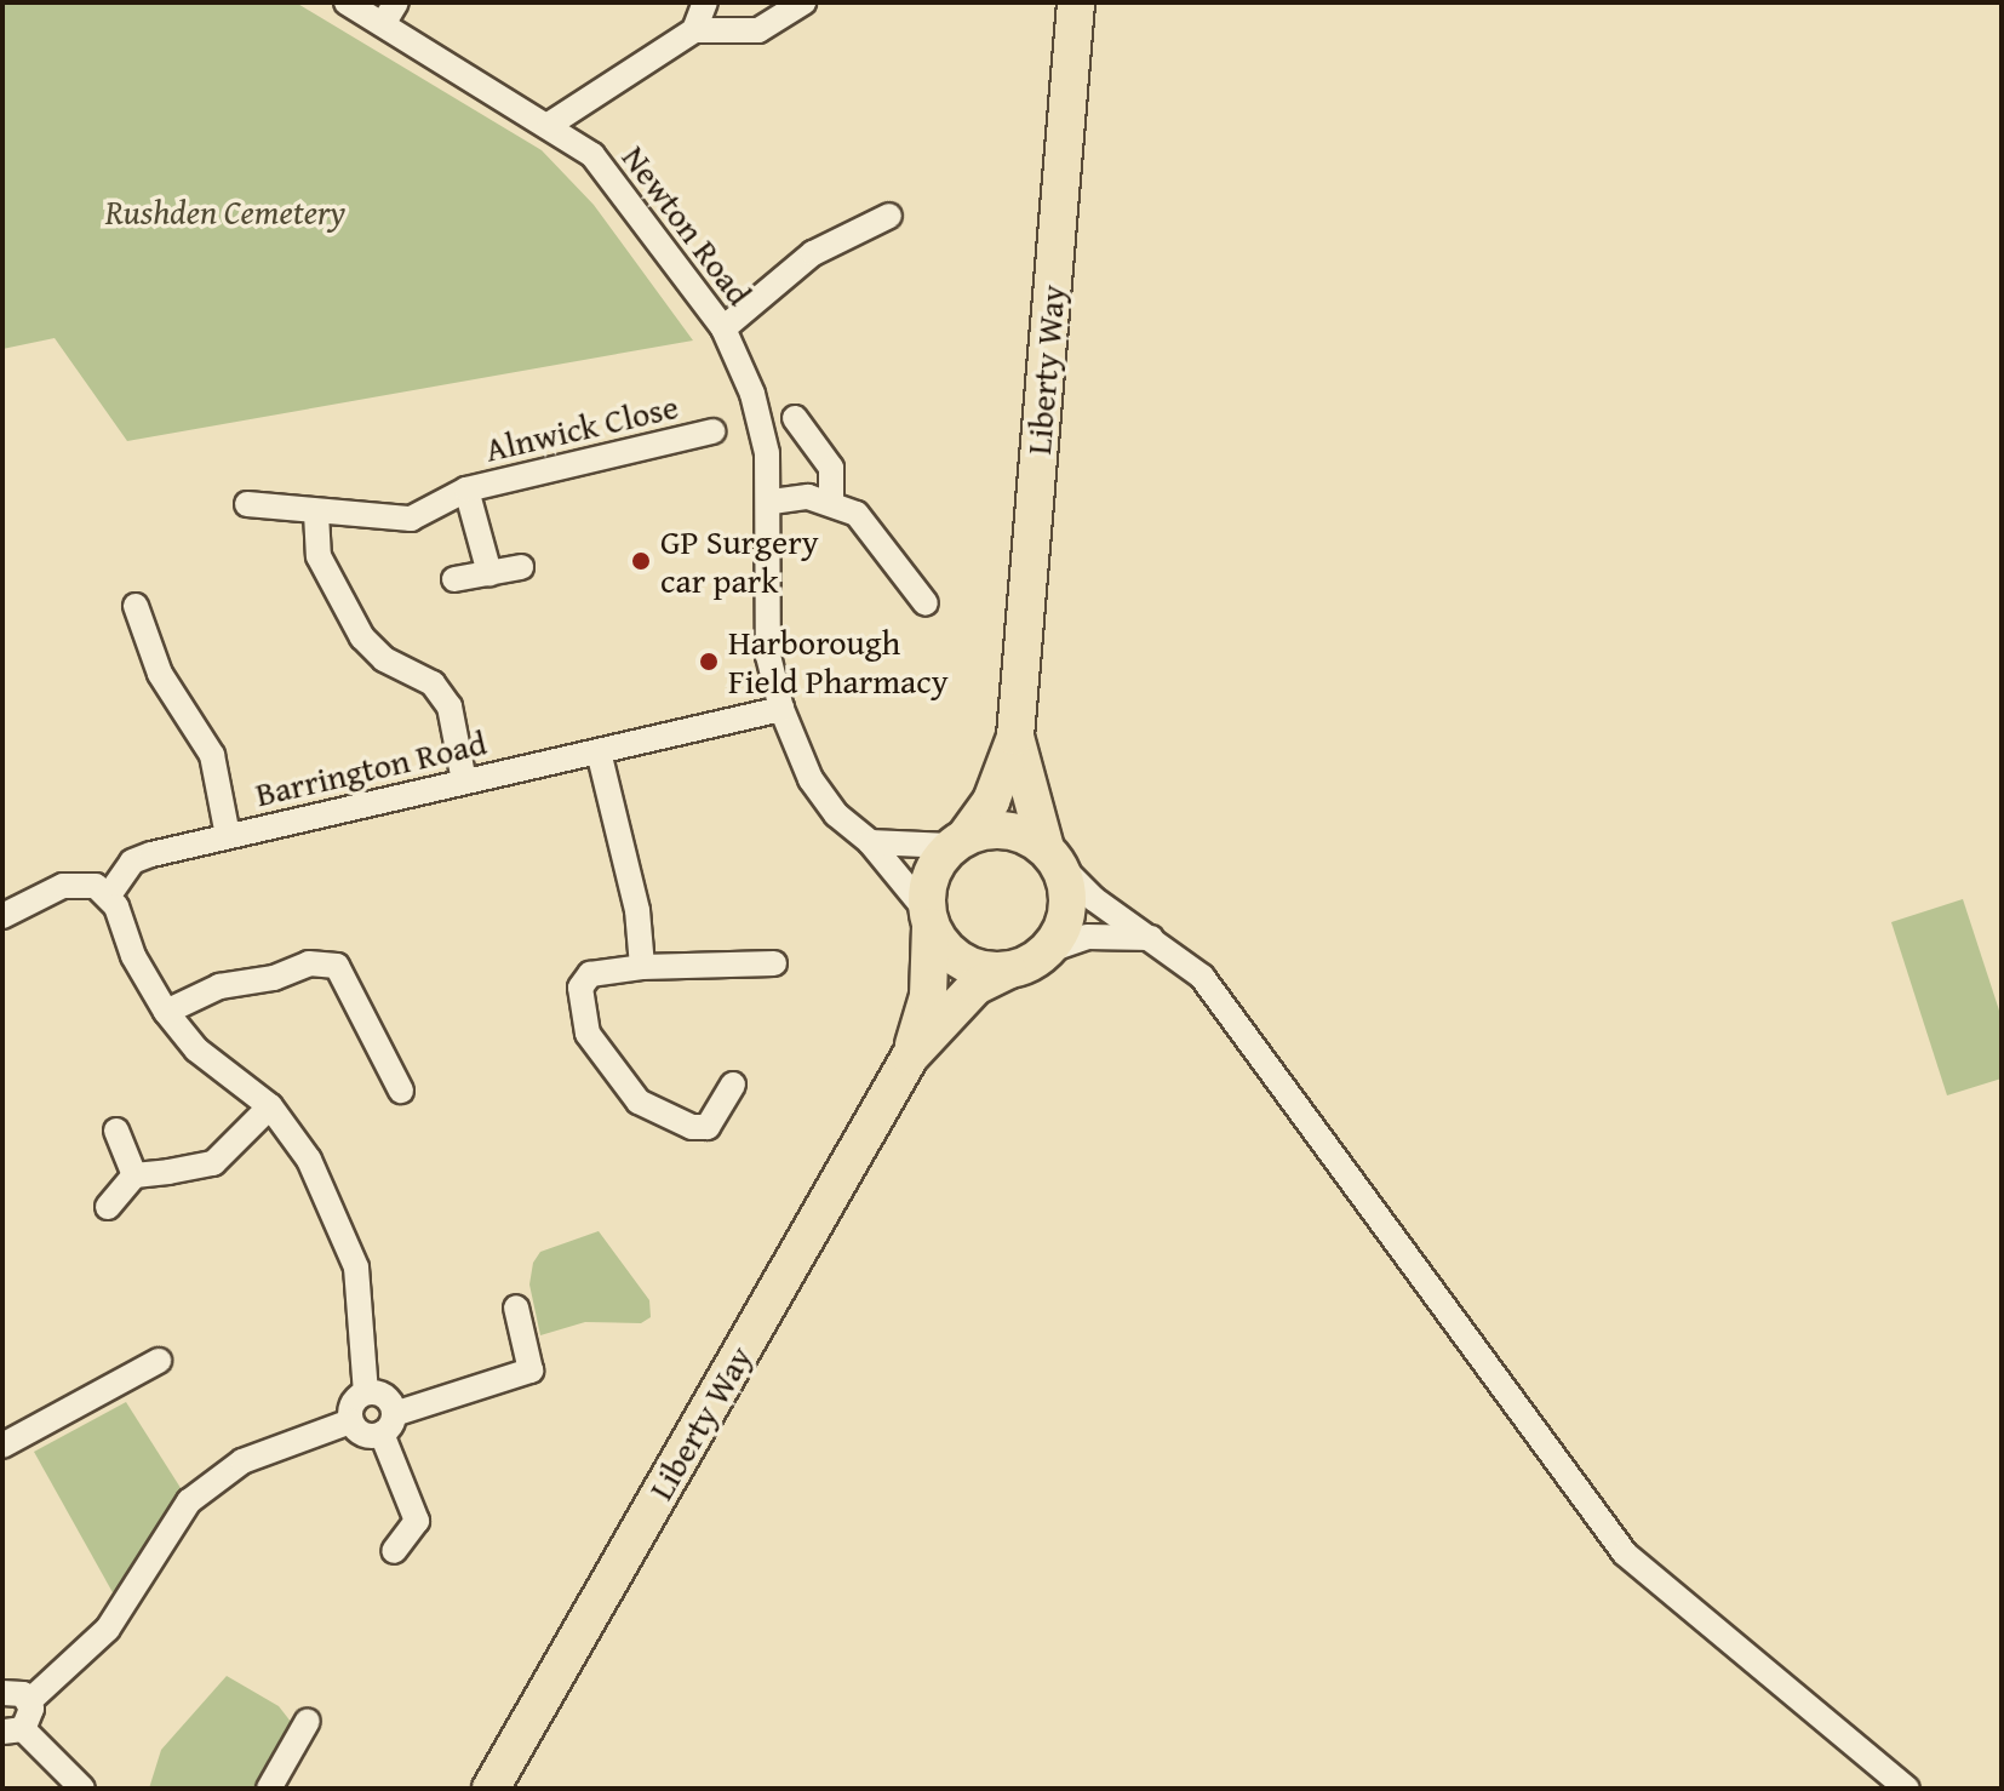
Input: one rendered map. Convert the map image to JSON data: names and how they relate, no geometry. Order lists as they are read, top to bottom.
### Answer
{
  "streets": {
    "highway": ["Liberty Way"],
    "street": ["Newton Road", "Alnwick Close", "Barrington Road"]
  },
  "crossings": [
    ["Newton Road", "Liberty Way"],
    ["Newton Road", "Barrington Road"]
  ],
  "parks": ["Rushden Cemetery"],
  "places": ["GP Surgery car park", "Harborough Field Pharmacy"]
}
